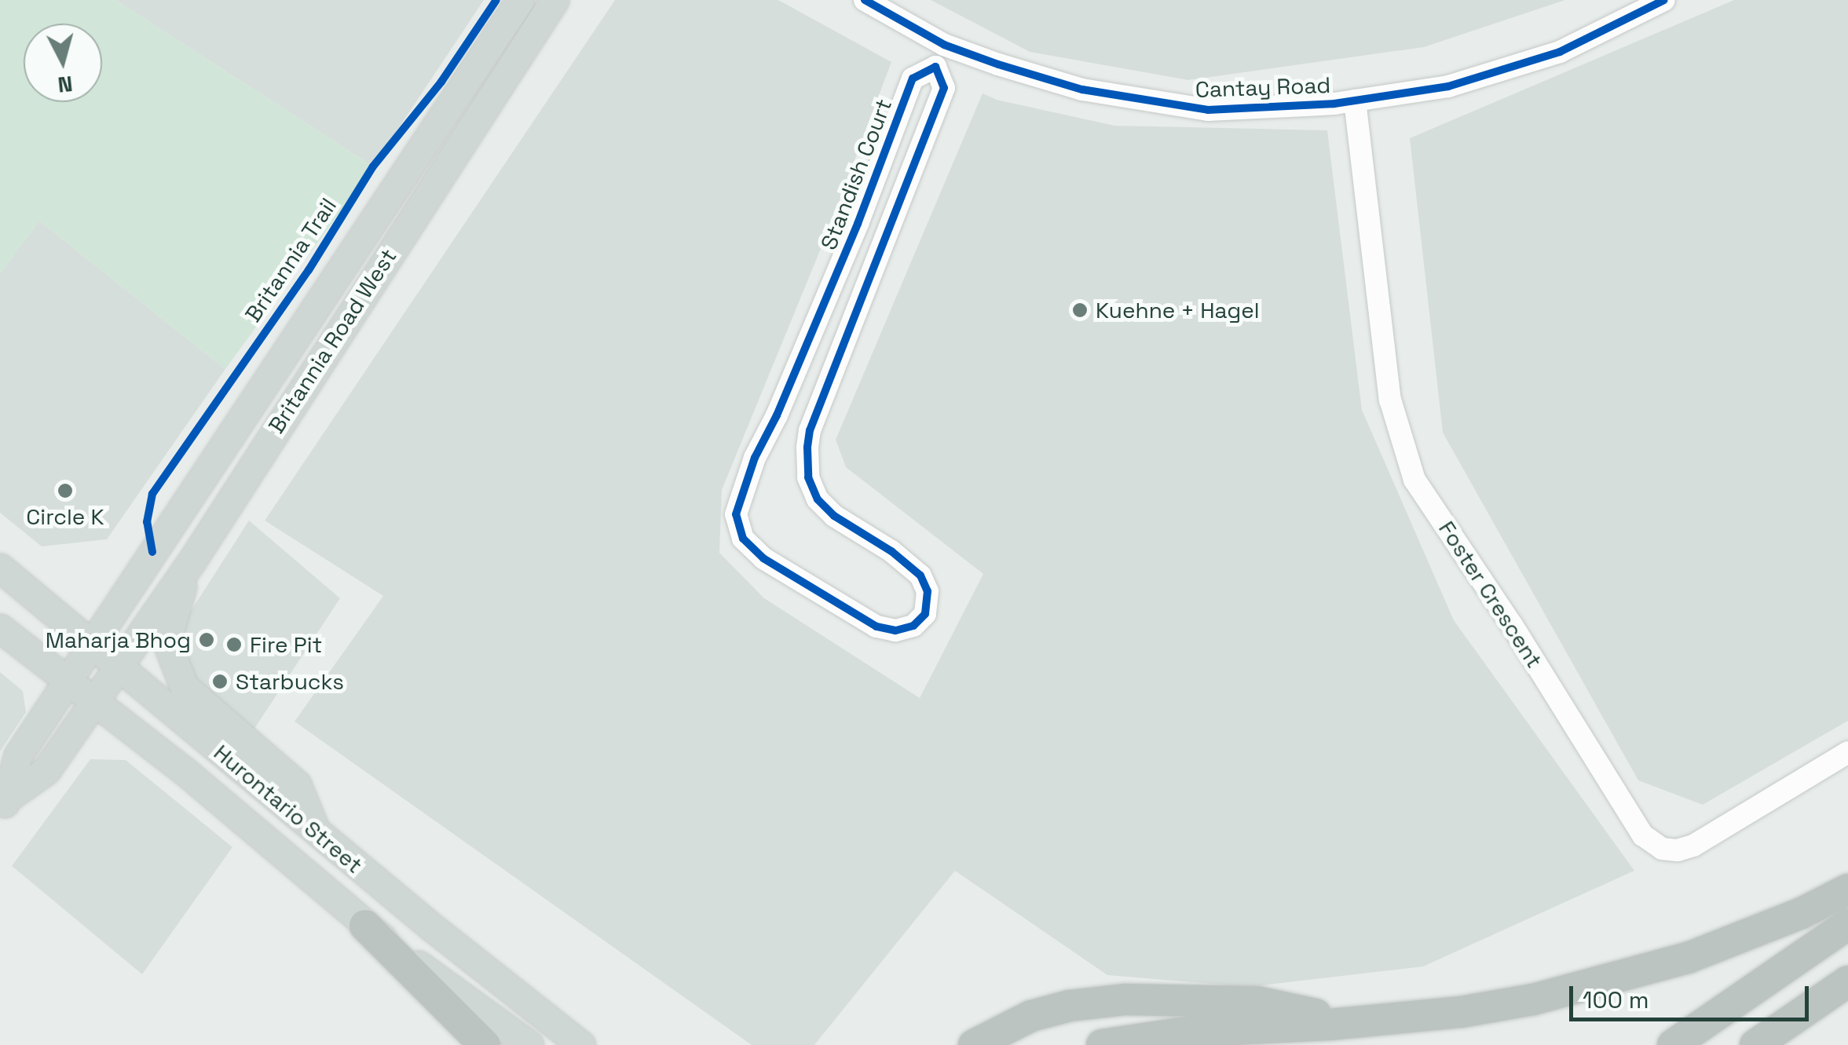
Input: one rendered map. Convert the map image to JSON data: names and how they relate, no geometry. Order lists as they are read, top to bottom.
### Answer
{
  "streets": {
    "main road": ["Britannia Road West", "Hurontario Street"],
    "street": ["Cantay Road", "Standish Court", "Foster Crescent"],
    "cycle path": ["Britannia Trail"]
  },
  "crossings": [
    ["Cantay Road", "Standish Court"],
    ["Cantay Road", "Foster Crescent"],
    ["Britannia Road West", "Hurontario Street"]
  ],
  "places": [
    "Kuehne + Hagel",
    "Circle K",
    "Maharja Bhog",
    "Fire Pit",
    "Starbucks"
  ],
  "scale_bar": "100 m",
  "north": "bottom"
}
